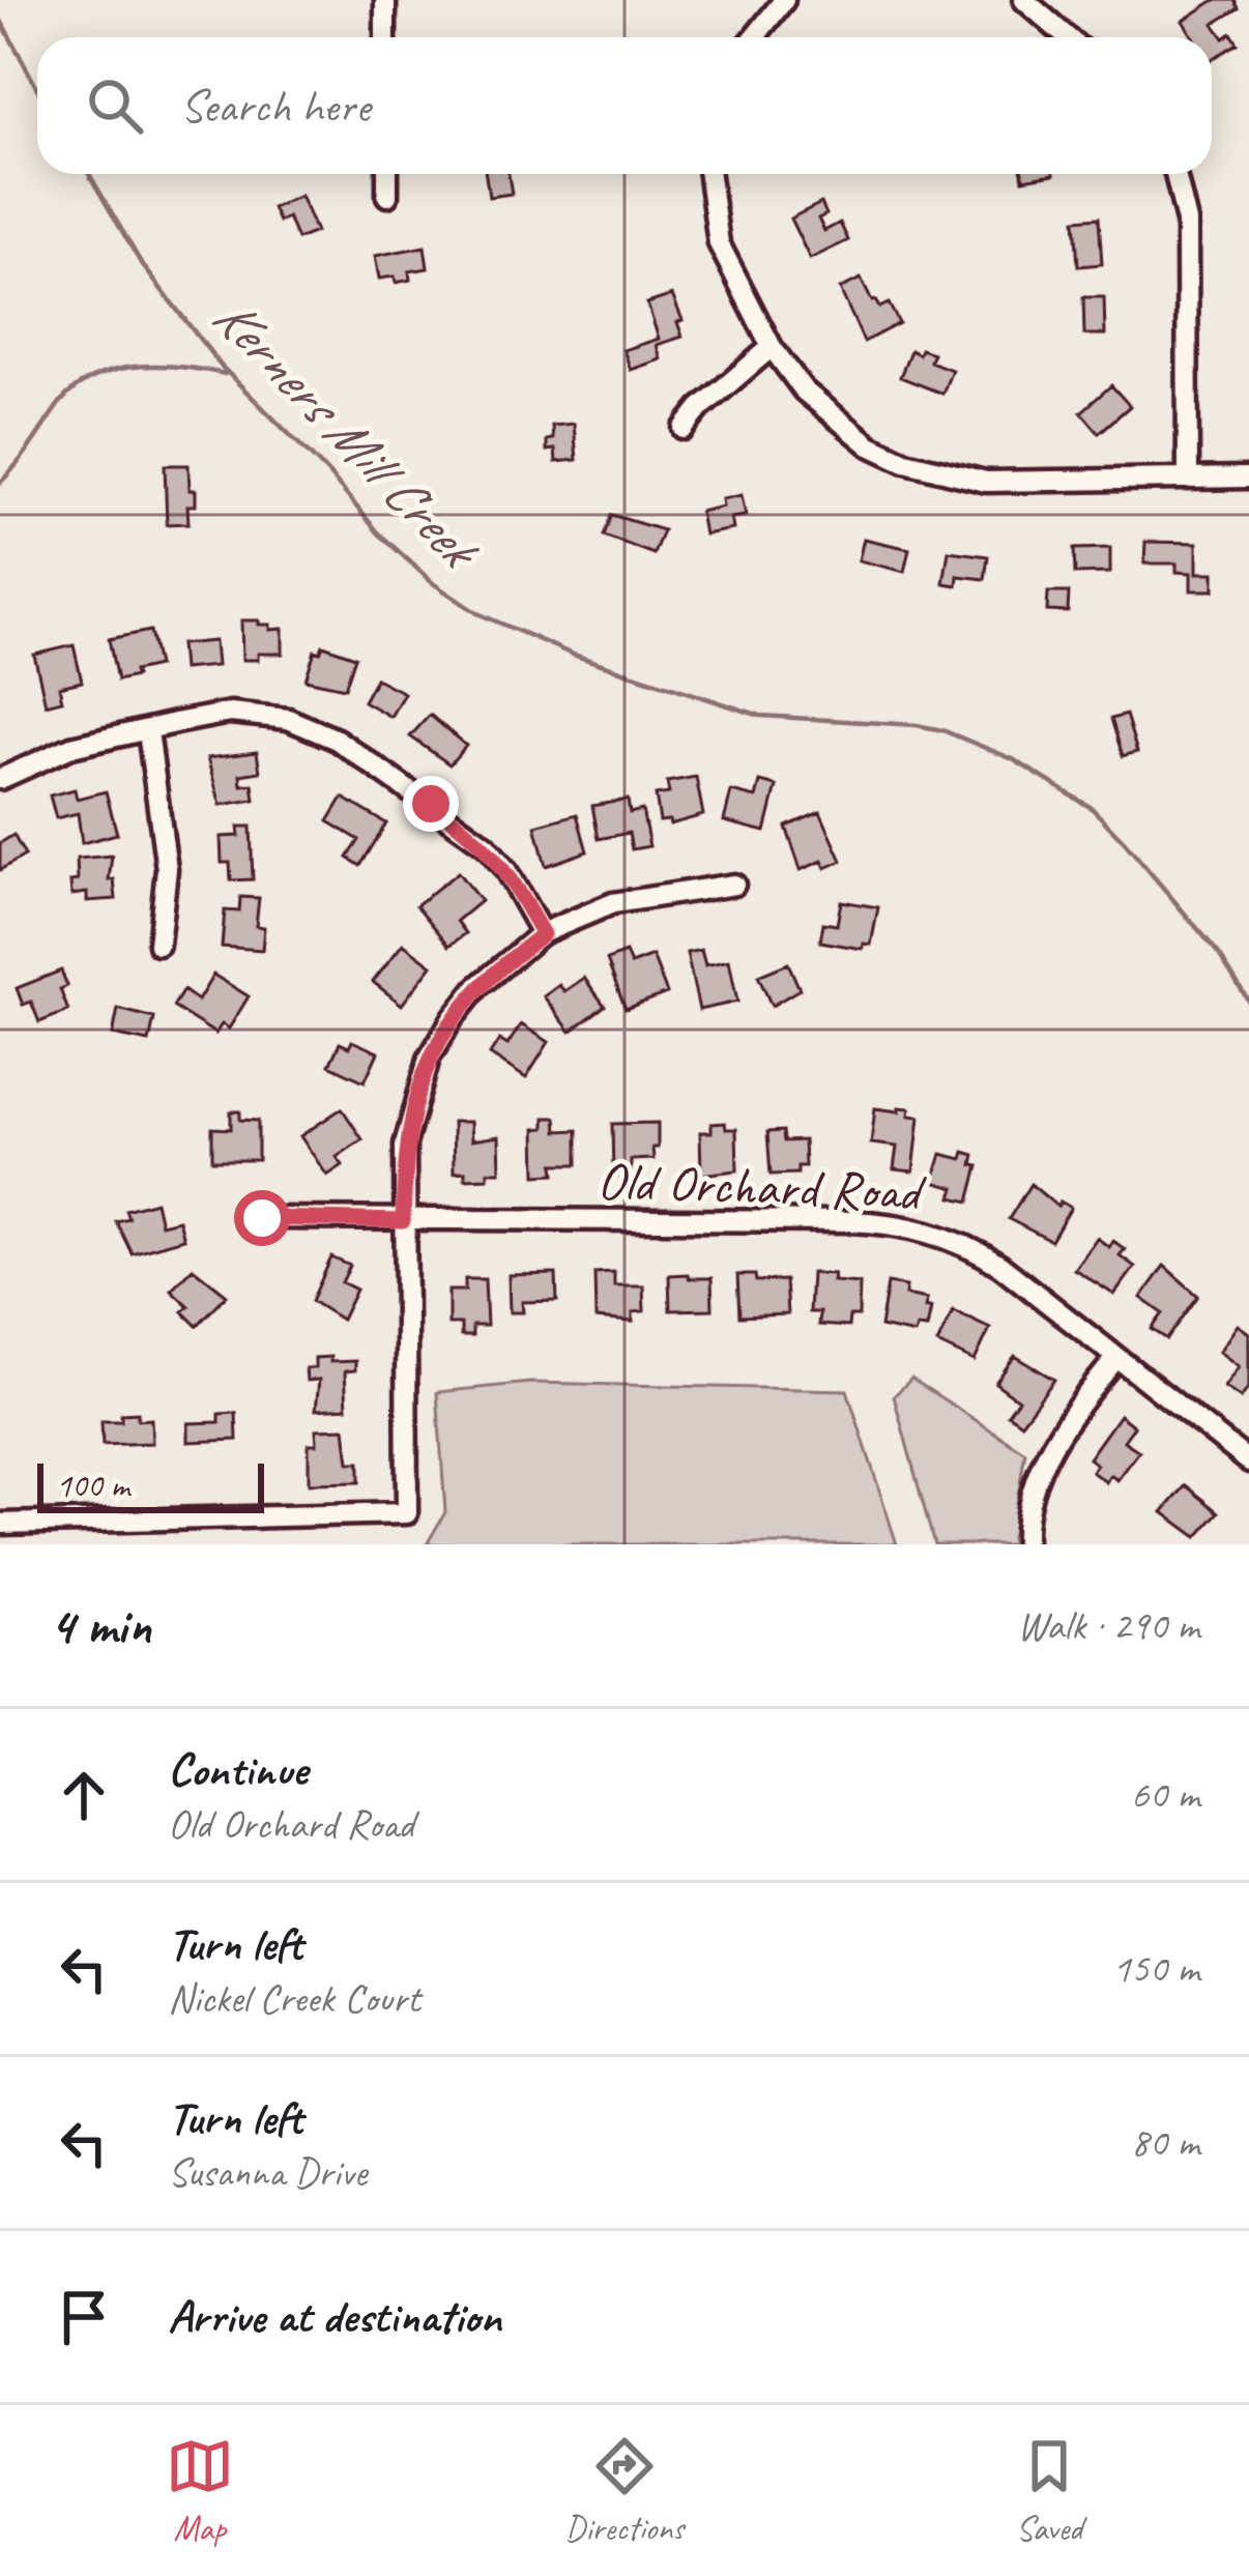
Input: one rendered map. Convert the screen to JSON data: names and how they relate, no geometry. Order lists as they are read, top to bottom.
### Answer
{
  "streets": {
    "street": ["Old Orchard Road"]
  },
  "water": ["Kerners Mill Creek"],
  "scale_bar": "100 m",
  "page": {
    "search": "Search here",
    "scale": "100 m",
    "heading": ["4 min", "Walk · 290 m"],
    "list": [
      ["Continue", "Old Orchard Road", "60 m"],
      ["Turn left", "Nickel Creek Court", "150 m"],
      ["Turn left", "Susanna Drive", "80 m"],
      "Arrive at destination"
    ],
    "nav": ["Map", "Directions", "Saved"]
  }
}
